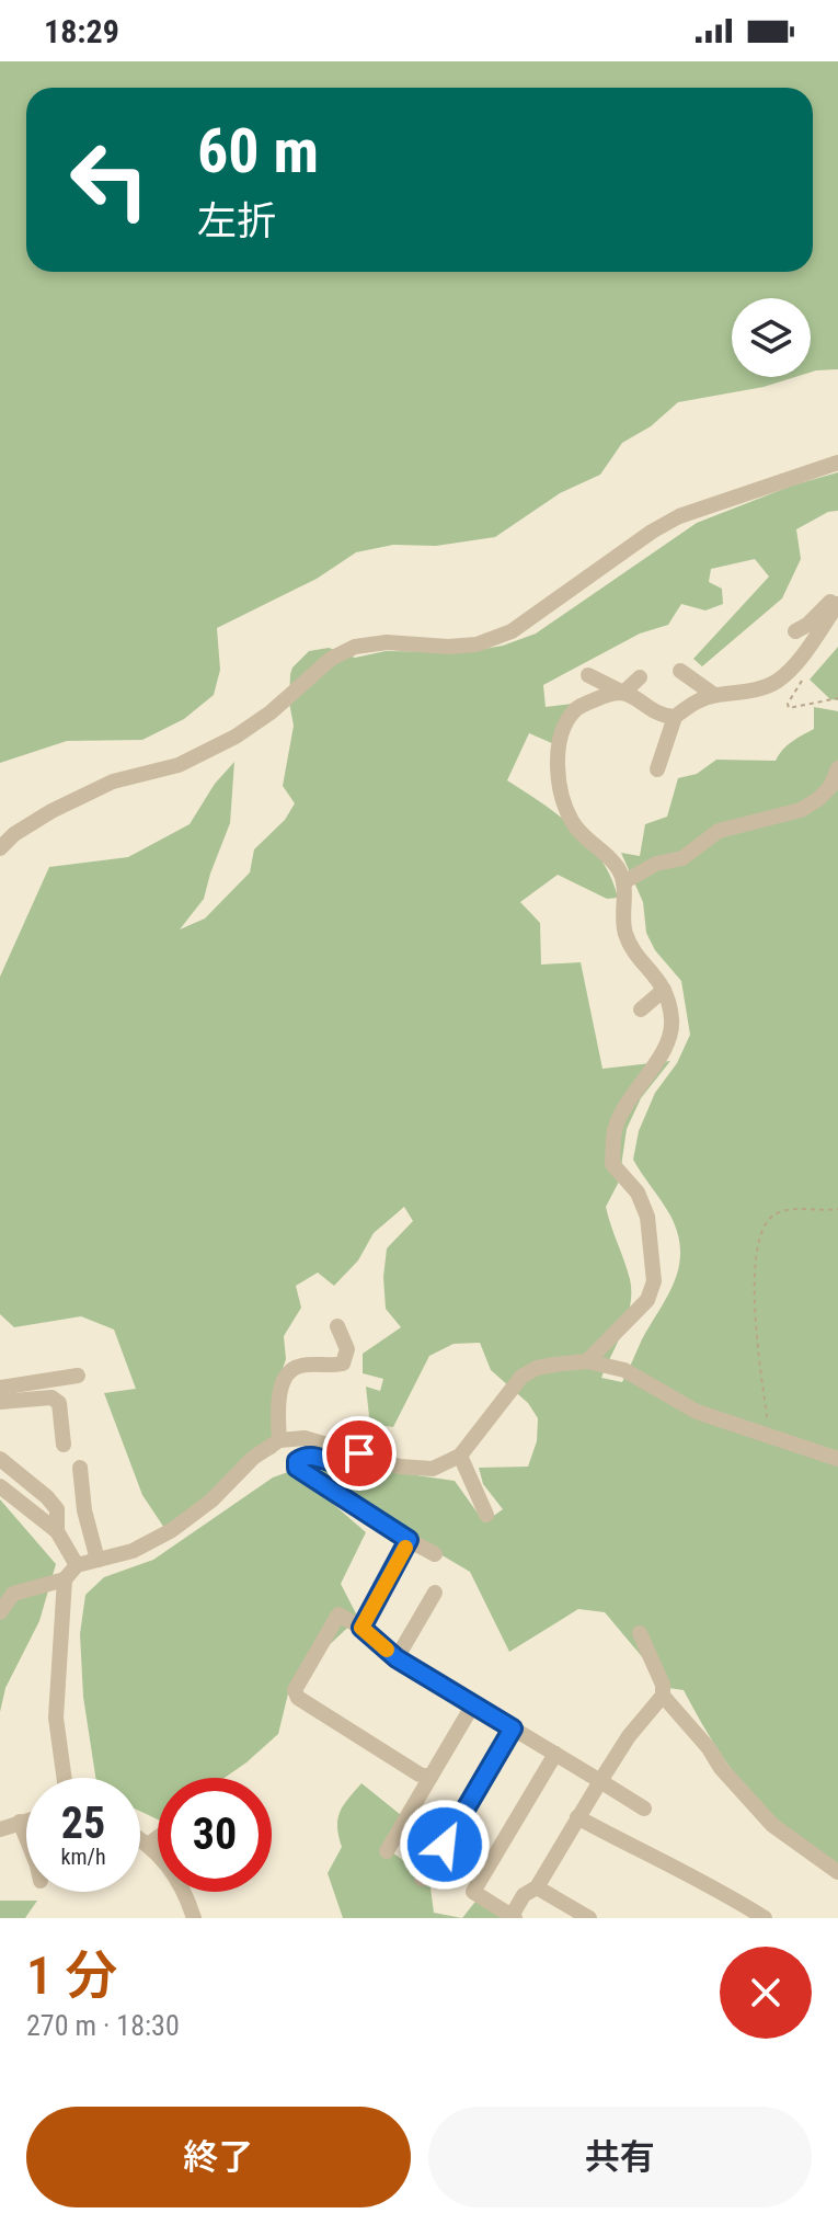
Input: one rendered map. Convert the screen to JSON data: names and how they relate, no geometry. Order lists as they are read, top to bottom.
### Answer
{
  "page": {
    "status": "18:29",
    "turn": ["60 m", "左折"],
    "speed": "25 km/h",
    "limit": "30",
    "heading": ["1 分", "270 m · 18:30"],
    "buttons": ["終了", "共有"]
  }
}
